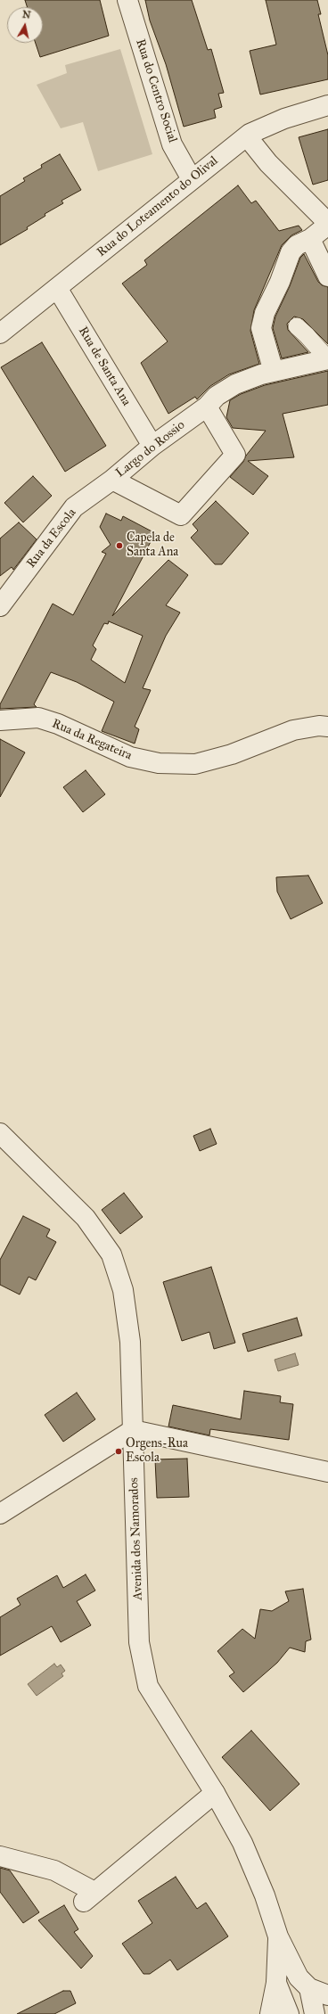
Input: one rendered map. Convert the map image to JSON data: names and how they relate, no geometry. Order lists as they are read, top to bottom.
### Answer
{
  "streets": {
    "street": [
      "Rua do Centro Social",
      "Rua do Loteamento do Olival",
      "Rua de Santa Ana",
      "Largo do Rossio",
      "Rua da Escola",
      "Rua da Regateira",
      "Avenida dos Namorados"
    ]
  },
  "crossings": [
    ["Rua do Centro Social", "Rua do Loteamento do Olival"],
    ["Rua do Loteamento do Olival", "Rua de Santa Ana"],
    ["Rua de Santa Ana", "Largo do Rossio"],
    ["Largo do Rossio", "Rua da Escola"]
  ],
  "places": ["Capela de Santa Ana", "Orgens-Rua Escola"],
  "north": "top"
}
